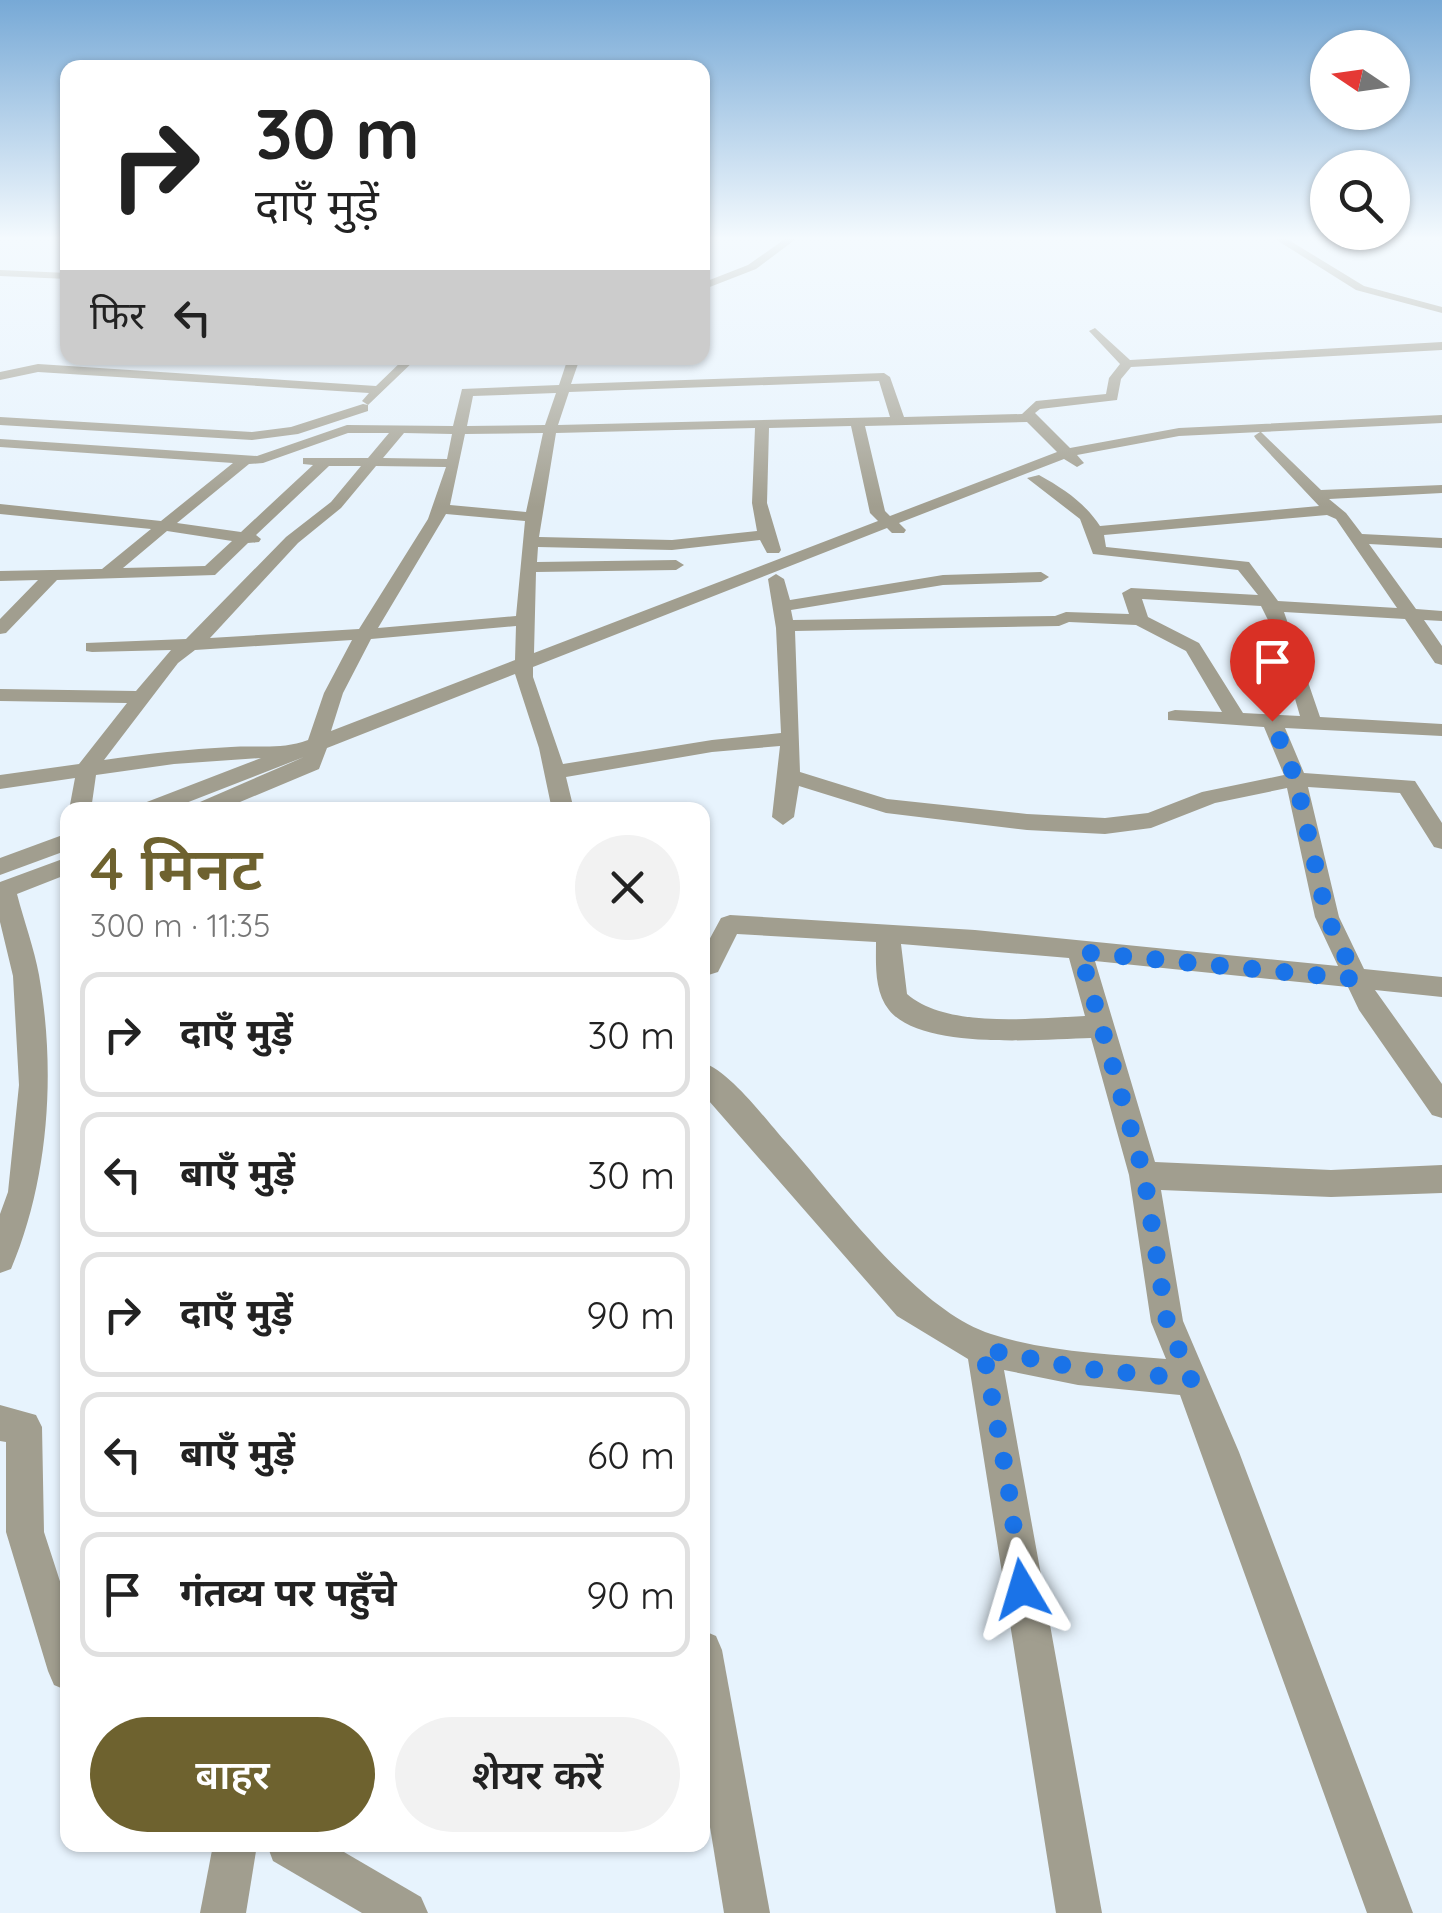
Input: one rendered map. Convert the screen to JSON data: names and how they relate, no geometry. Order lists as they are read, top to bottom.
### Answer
{
  "north": "left",
  "page": {
    "turn": ["30 m", "दाएँ मुड़ें"],
    "then": "फिर",
    "heading": ["4 मिनट", "300 m · 11:35"],
    "list": [
      {
        "name": "दाएँ मुड़ें",
        "value": "30 m"
      },
      {
        "name": "बाएँ मुड़ें",
        "value": "30 m"
      },
      {
        "name": "दाएँ मुड़ें",
        "value": "90 m"
      },
      {
        "name": "बाएँ मुड़ें",
        "value": "60 m"
      },
      {
        "name": "गंतव्य पर पहुँचे",
        "value": "90 m"
      }
    ],
    "buttons": ["बाहर", "शेयर करें"]
  }
}
